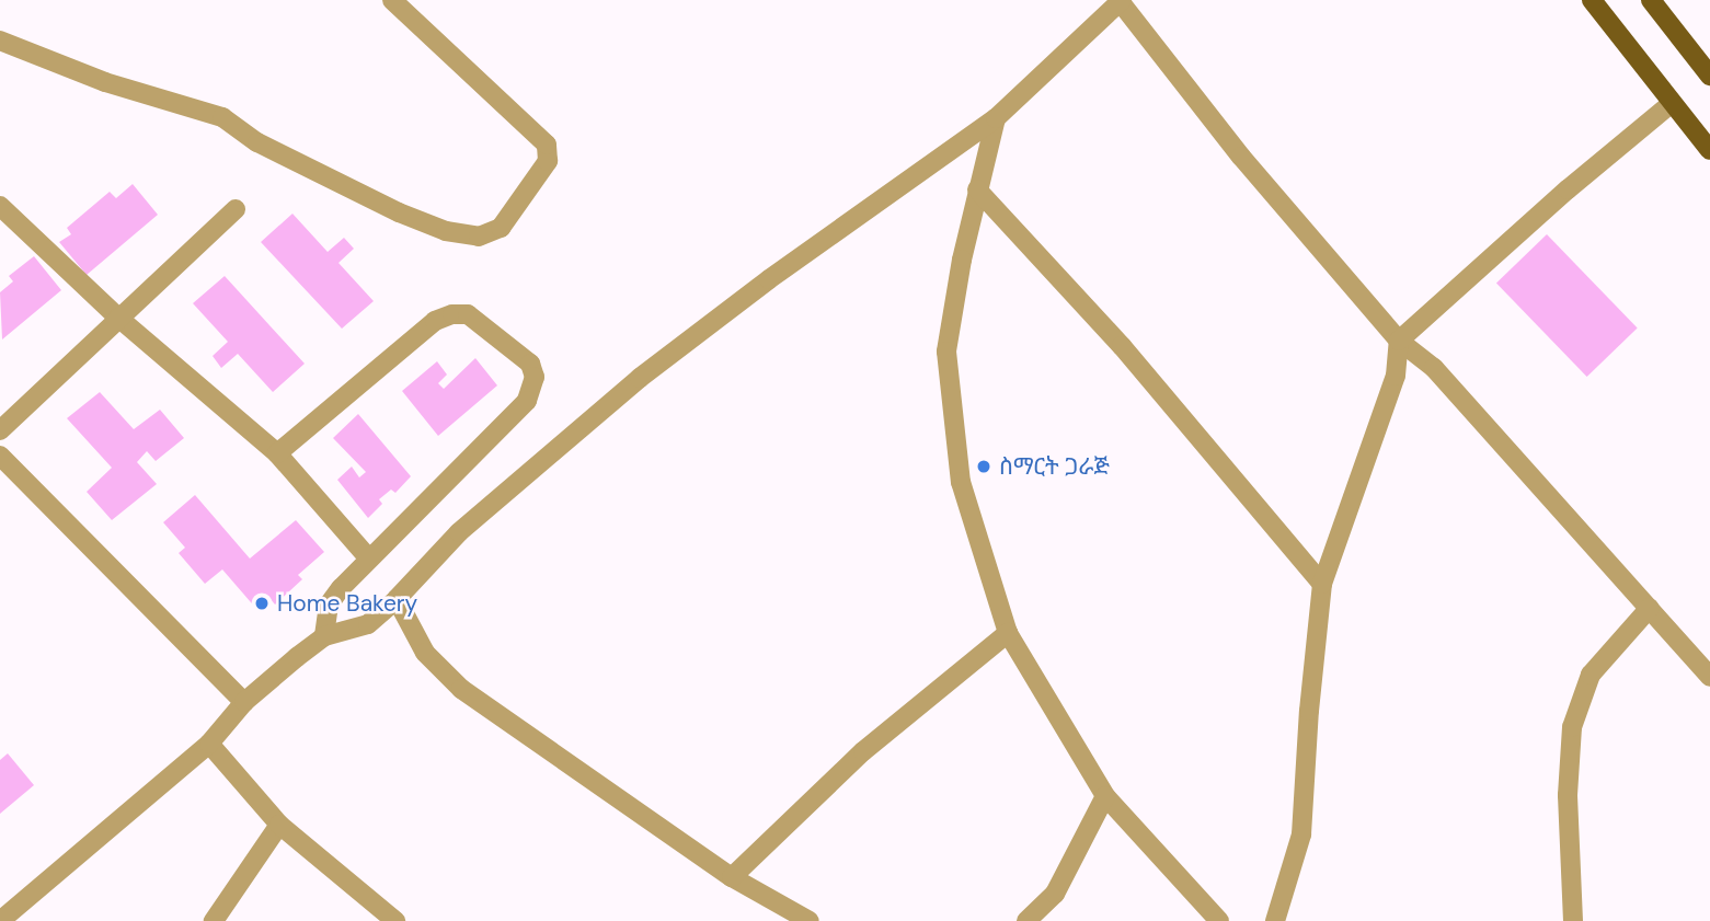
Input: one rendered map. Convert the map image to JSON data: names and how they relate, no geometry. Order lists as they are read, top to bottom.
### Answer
{
  "places": ["ስማርት ጋራጅ", "Home Bakery"]
}
